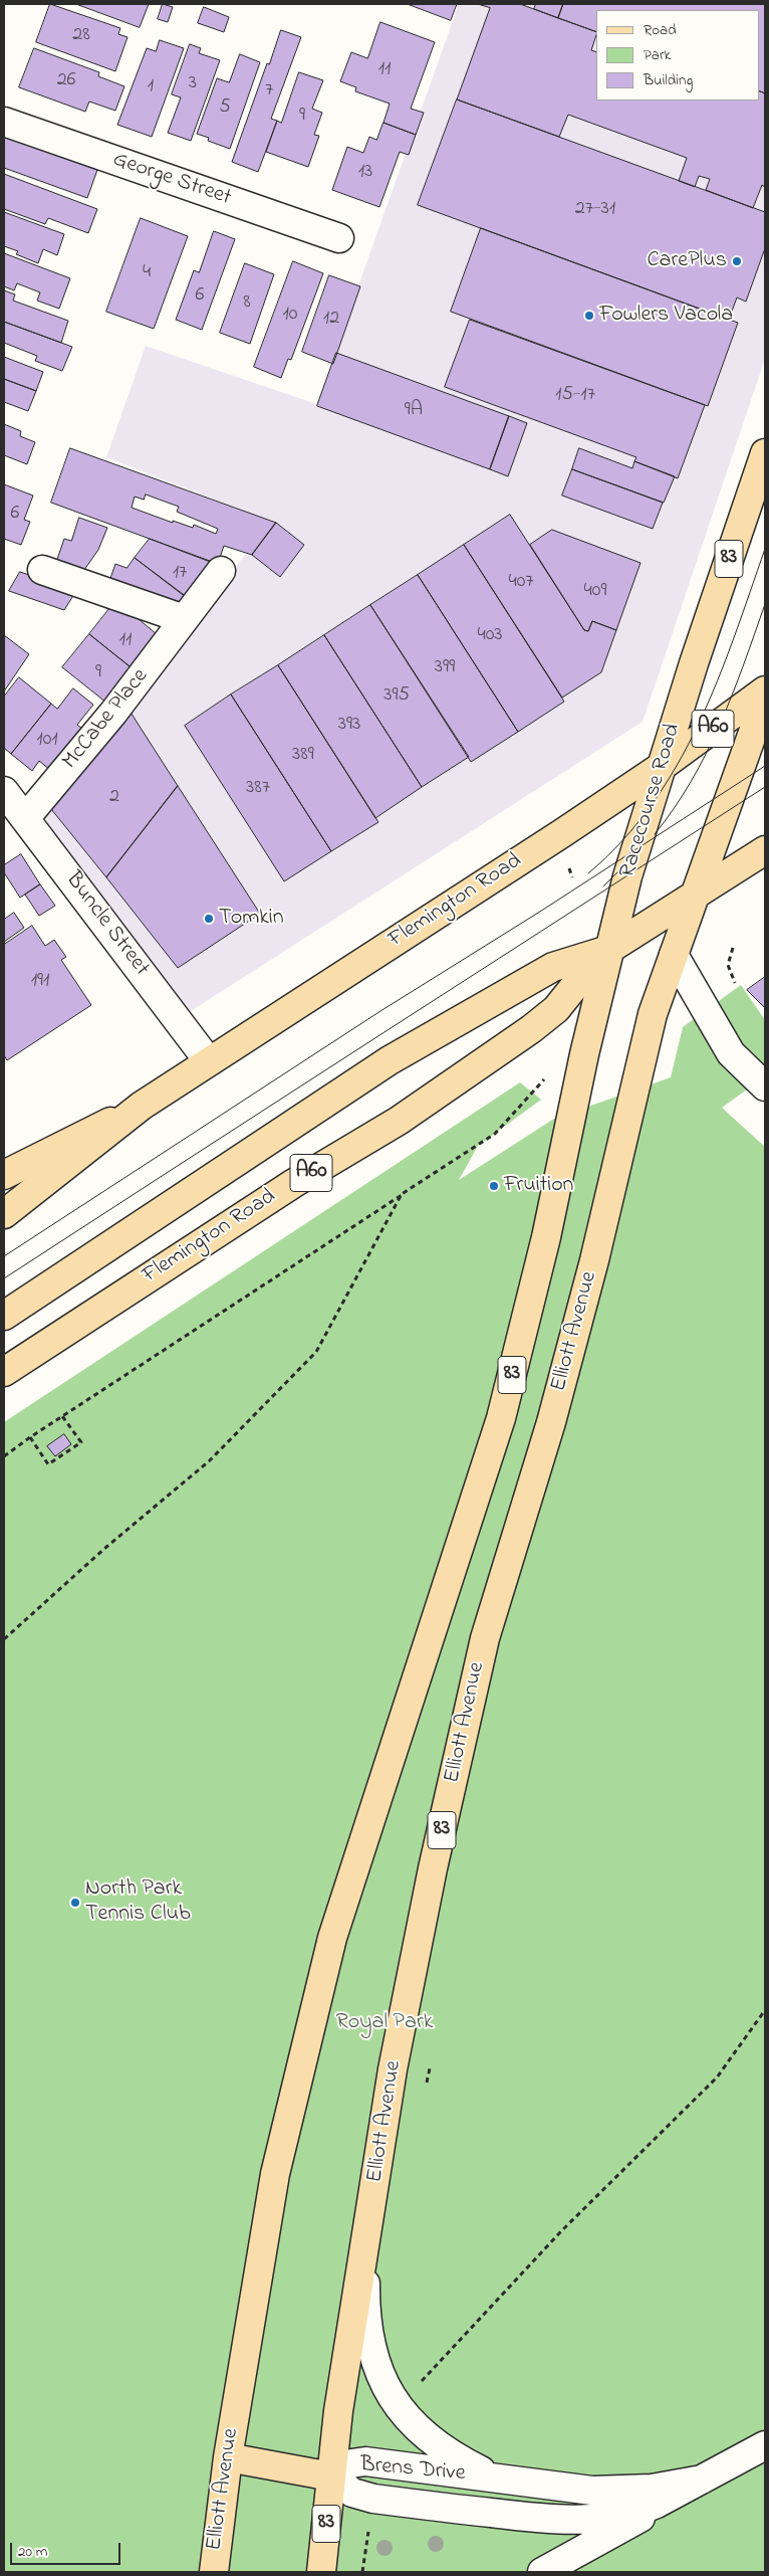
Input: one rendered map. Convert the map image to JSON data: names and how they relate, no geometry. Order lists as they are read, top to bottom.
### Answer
{
  "streets": {
    "main road": [
      "83",
      "A60",
      "Racecourse Road",
      "Flemington Road",
      "Elliott Avenue"
    ],
    "street": [
      "George Street",
      "McCabe Place",
      "Buncle Street",
      "Brens Drive"
    ]
  },
  "crossings": [
    ["83", "Flemington Road"],
    ["83", "Elliott Avenue"],
    ["McCabe Place", "Buncle Street"],
    ["Racecourse Road", "Flemington Road"],
    ["Racecourse Road", "Elliott Avenue"],
    ["Flemington Road", "Buncle Street"],
    ["Flemington Road", "Elliott Avenue"],
    ["Elliott Avenue", "Brens Drive"]
  ],
  "parks": ["Royal Park"],
  "places": [
    "CarePlus",
    "Fowlers Vacola",
    "Tomkin",
    "Fruition",
    "North Park Tennis Club"
  ],
  "house_numbers": [
    "28",
    "11",
    "26",
    "3",
    "1",
    "7",
    "5",
    "9",
    "13",
    "27-31",
    "4",
    "6",
    "8",
    "10",
    "12",
    "15-17",
    "9A",
    "6",
    "17",
    "407",
    "409",
    "403",
    "11",
    "399",
    "9",
    "395",
    "393",
    "101",
    "389",
    "387",
    "2",
    "191"
  ],
  "legend": ["Road", "Park", "Building"],
  "scale_bar": "20 m"
}
